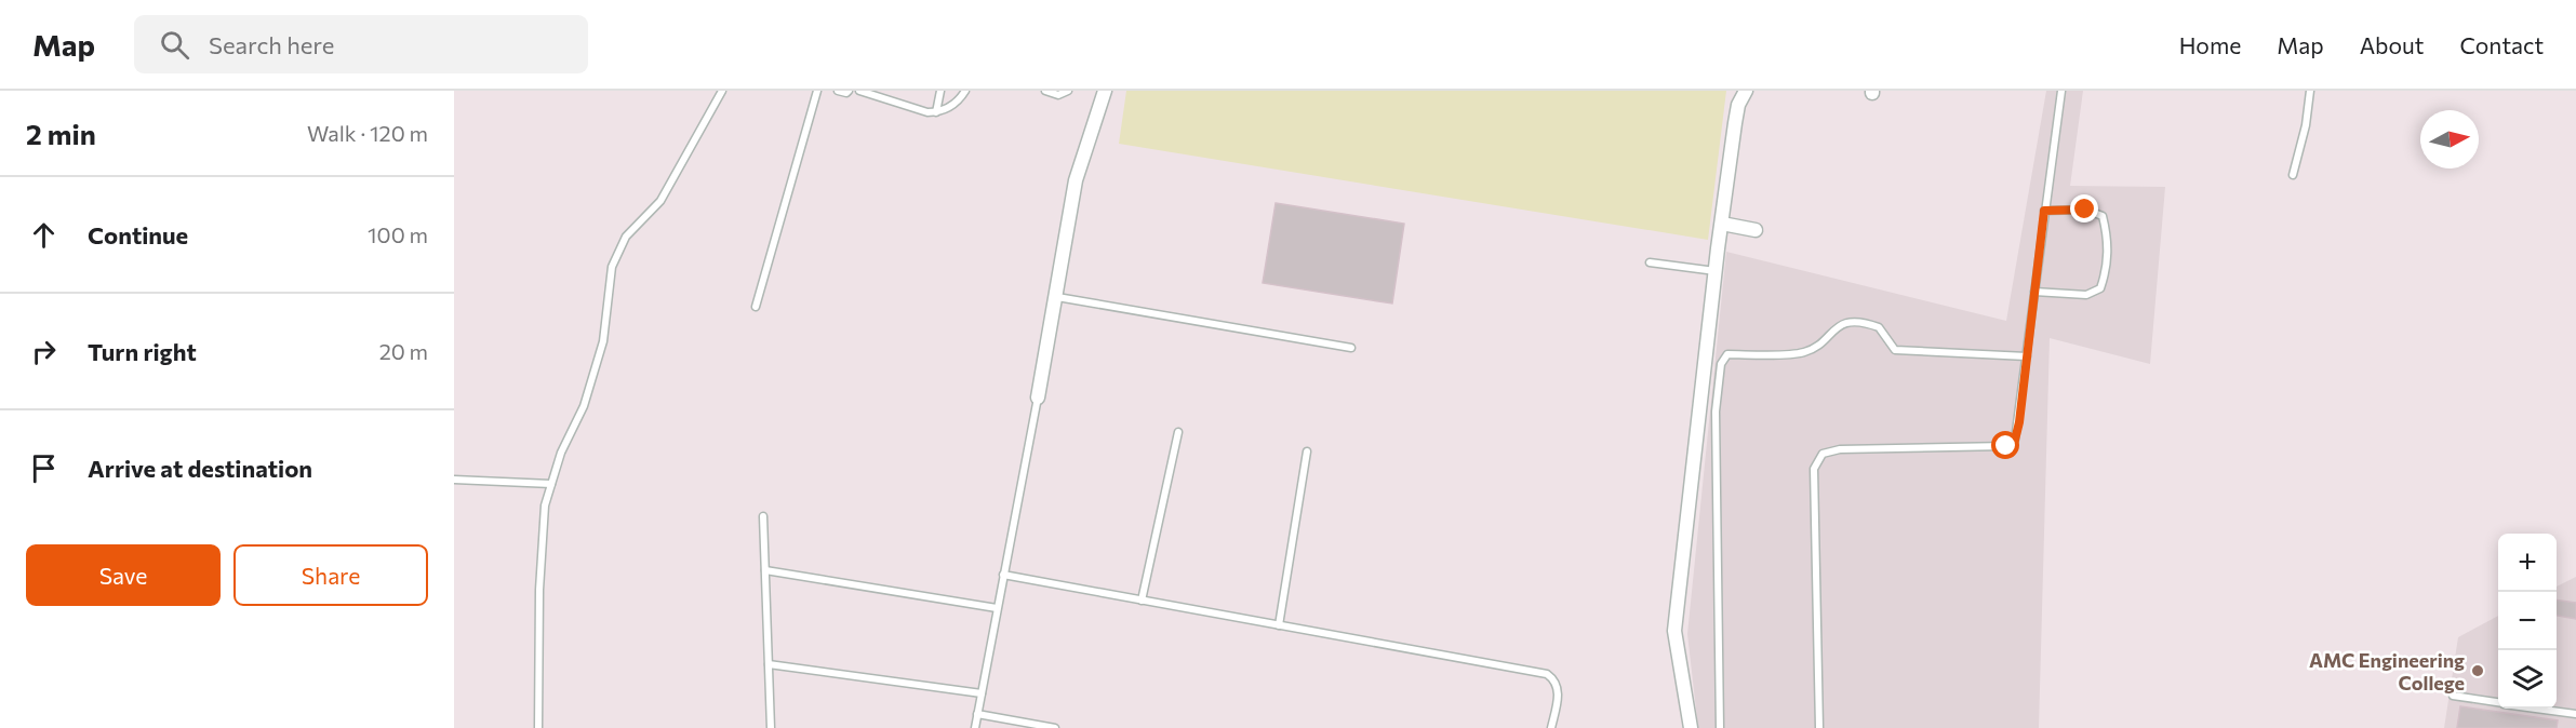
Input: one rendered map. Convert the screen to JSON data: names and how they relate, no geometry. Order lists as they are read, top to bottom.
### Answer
{
  "places": ["AMC Engineering College"],
  "north": "right",
  "page": {
    "header": "Map",
    "search": "Search here",
    "nav": [
      "Home",
      "Map",
      "About",
      "Contact"
    ],
    "heading": ["2 min", "Walk · 120 m"],
    "list": [
      ["Continue", "100 m"],
      ["Turn right", "20 m"],
      "Arrive at destination"
    ],
    "buttons": ["Save", "Share"],
    "map_buttons": ["+", "−"]
  }
}
